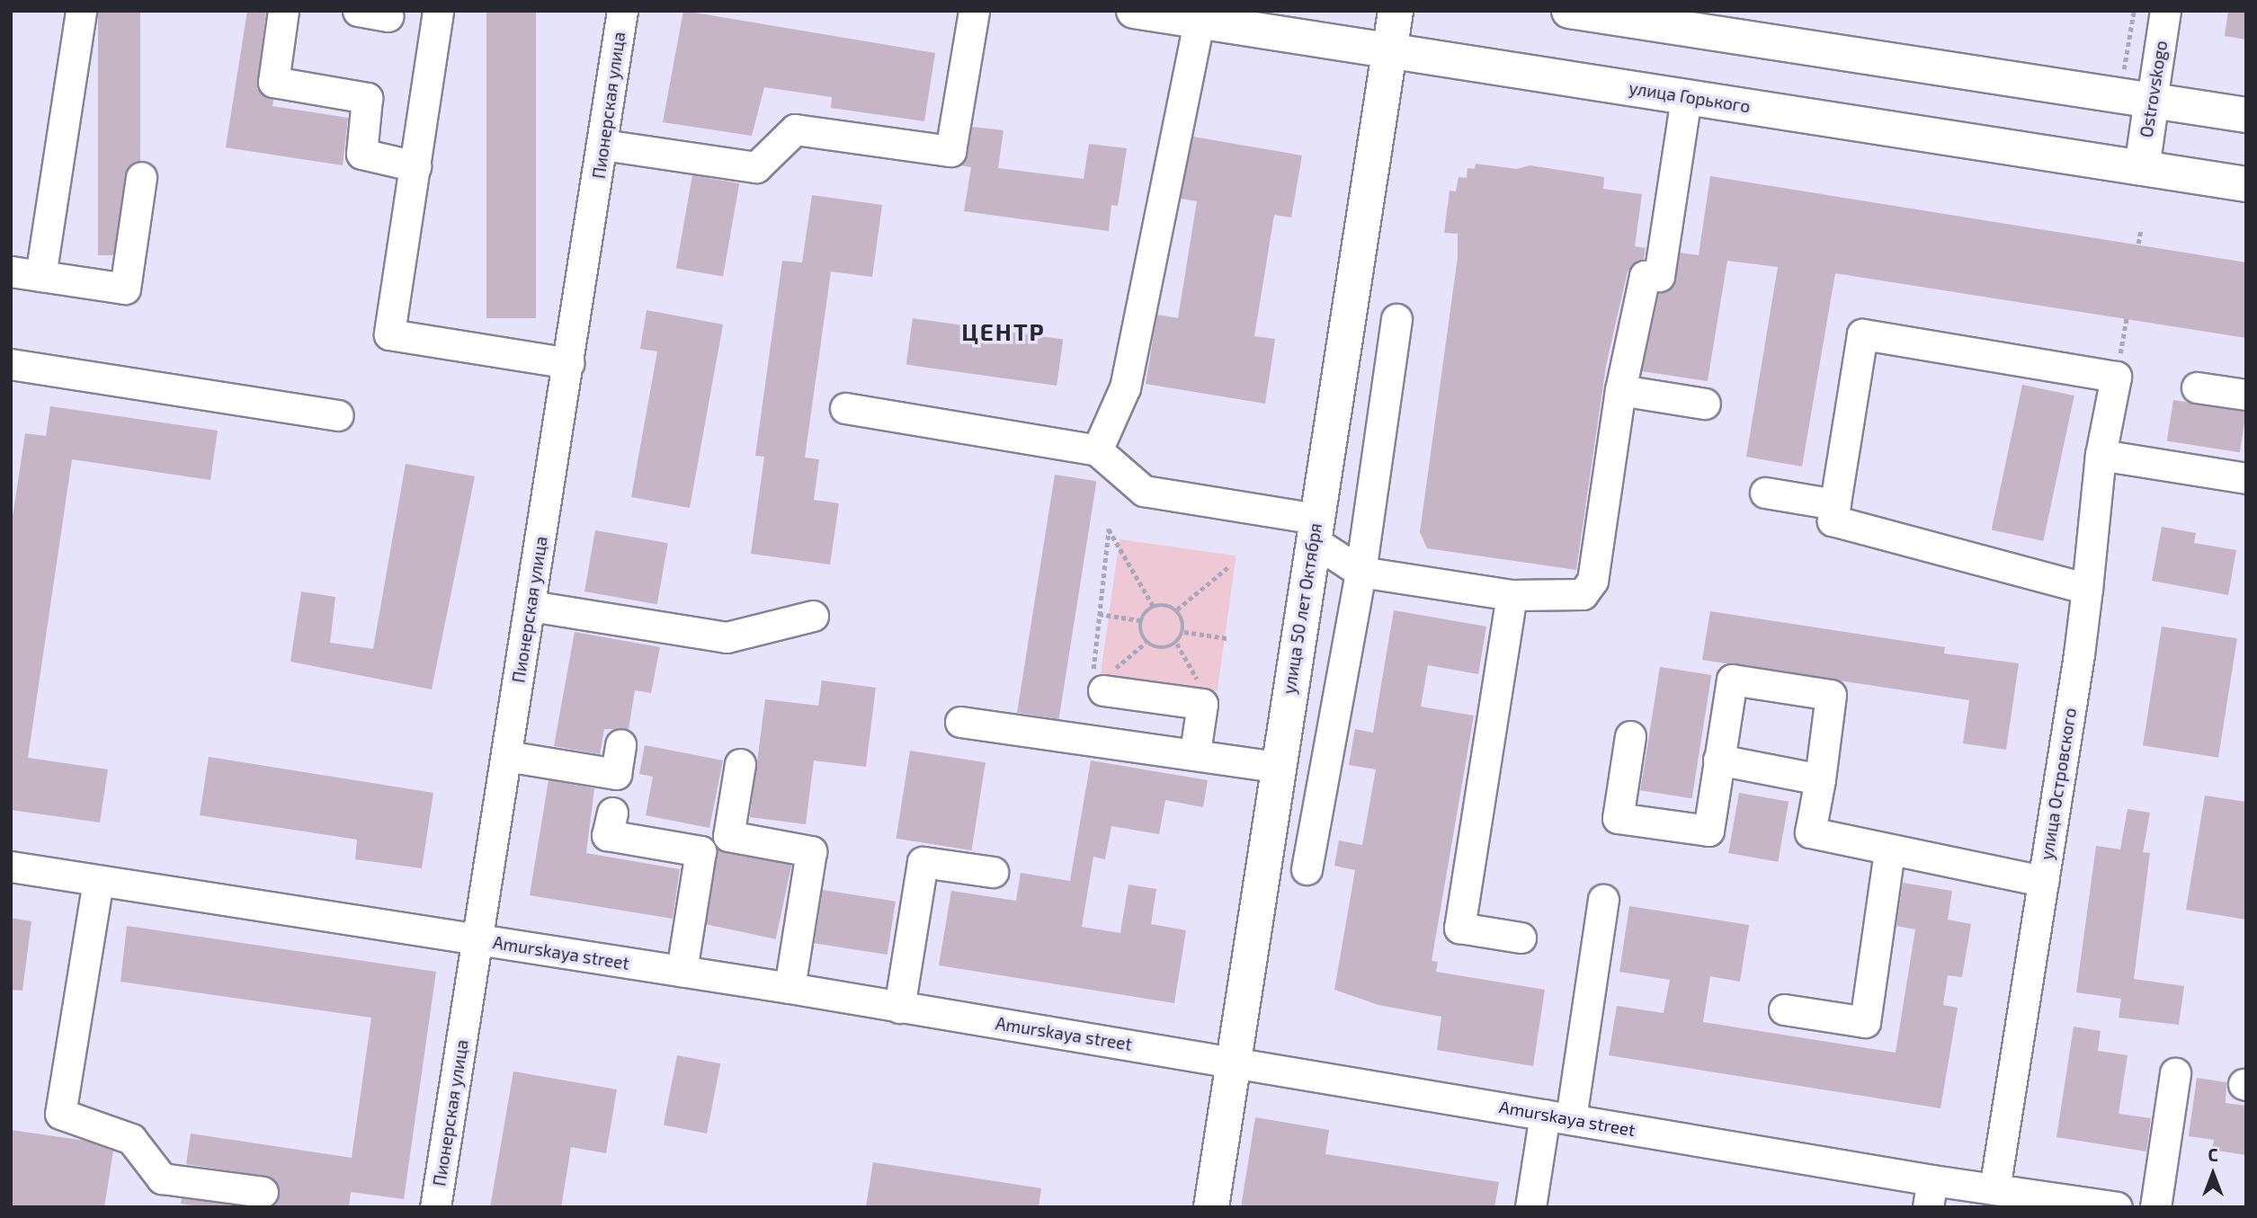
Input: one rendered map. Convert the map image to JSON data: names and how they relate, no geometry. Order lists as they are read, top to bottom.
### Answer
{
  "streets": {
    "main road": ["Ostrovskogo", "улица Горького", "улица 50 лет Октября"],
    "street": ["Пионерская улица", "улица Островского", "Amurskaya street"]
  },
  "crossings": [
    ["Ostrovskogo", "улица Горького"],
    ["улица Горького", "улица 50 лет Октября"],
    ["Пионерская улица", "Amurskaya street"],
    ["улица 50 лет Октября", "Amurskaya street"],
    ["улица Островского", "Amurskaya street"]
  ],
  "districts": ["ЦЕНТР"],
  "north": "top"
}
